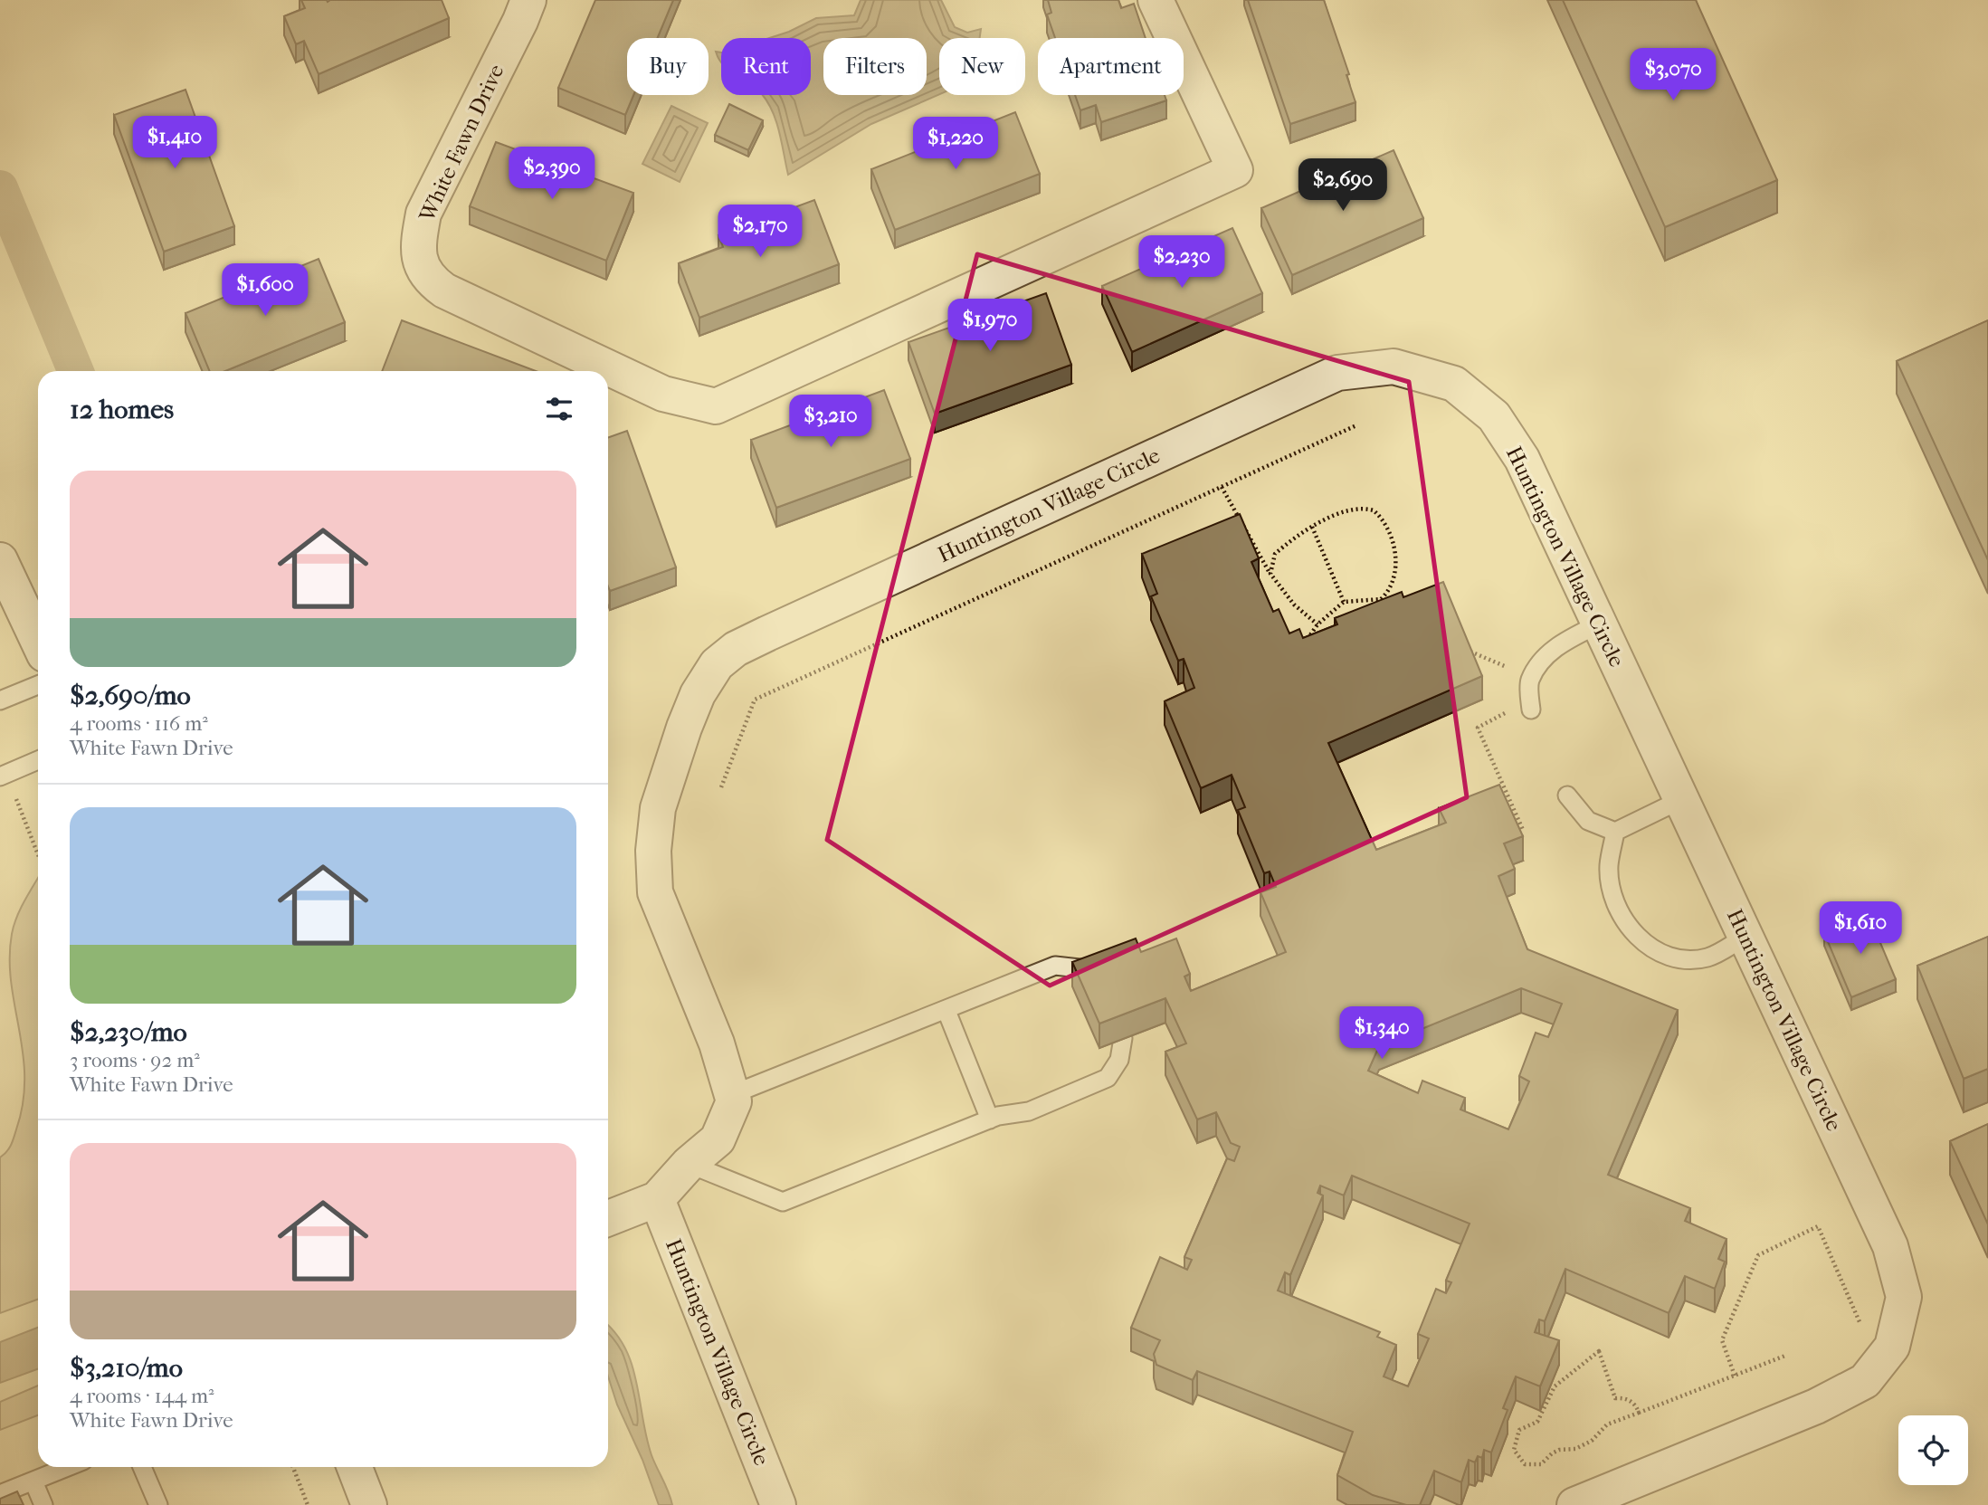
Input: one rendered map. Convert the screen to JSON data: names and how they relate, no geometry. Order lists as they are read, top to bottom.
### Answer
{
  "streets": {
    "street": ["White Fawn Drive", "Huntington Village Circle"]
  },
  "page": {
    "chip": [
      "Buy",
      "Rent",
      "Filters",
      "New",
      "Apartment"
    ],
    "price": [
      "$3,070",
      "$1,410",
      "$1,220",
      "$2,390",
      "$2,690",
      "$2,170",
      "$2,230",
      "$1,600",
      "$1,970",
      "$3,210",
      "$1,610",
      "$1,340"
    ],
    "heading": "12 homes",
    "list": [
      {
        "name": "$2,690/mo",
        "note": "4 rooms · 116 m² · White Fawn Drive"
      },
      {
        "name": "$2,230/mo",
        "note": "3 rooms · 92 m² · White Fawn Drive"
      },
      {
        "name": "$3,210/mo",
        "note": "4 rooms · 144 m² · White Fawn Drive"
      }
    ]
  }
}
